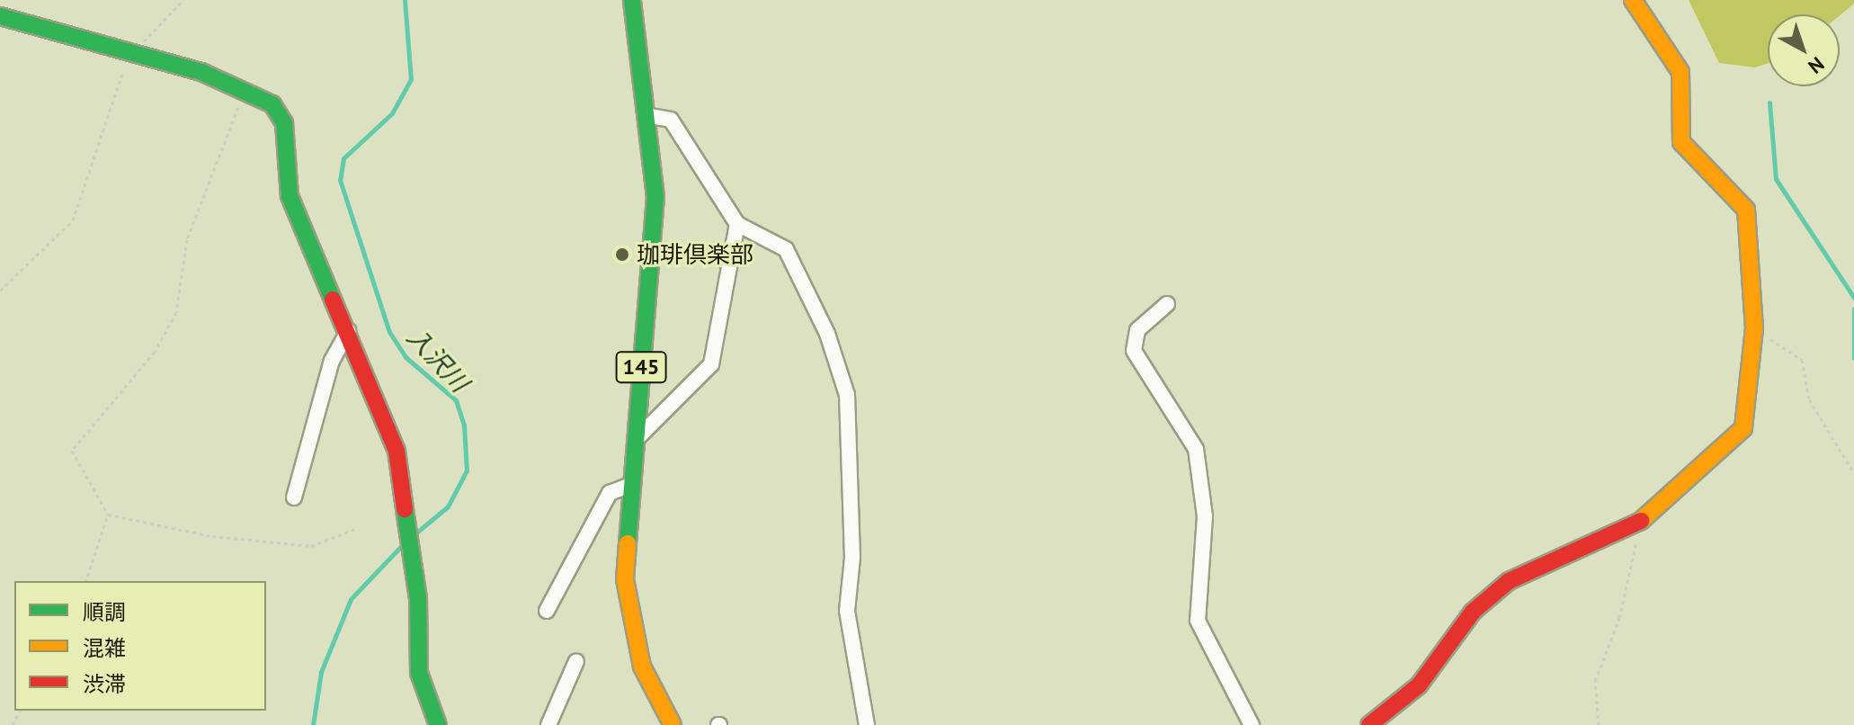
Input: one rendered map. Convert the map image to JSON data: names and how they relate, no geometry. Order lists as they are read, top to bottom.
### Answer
{
  "streets": {
    "main road": ["145"]
  },
  "water": ["入沢川"],
  "places": ["珈琲倶楽部"],
  "legend": ["順調", "混雑", "渋滞"],
  "north": "bottom right"
}
